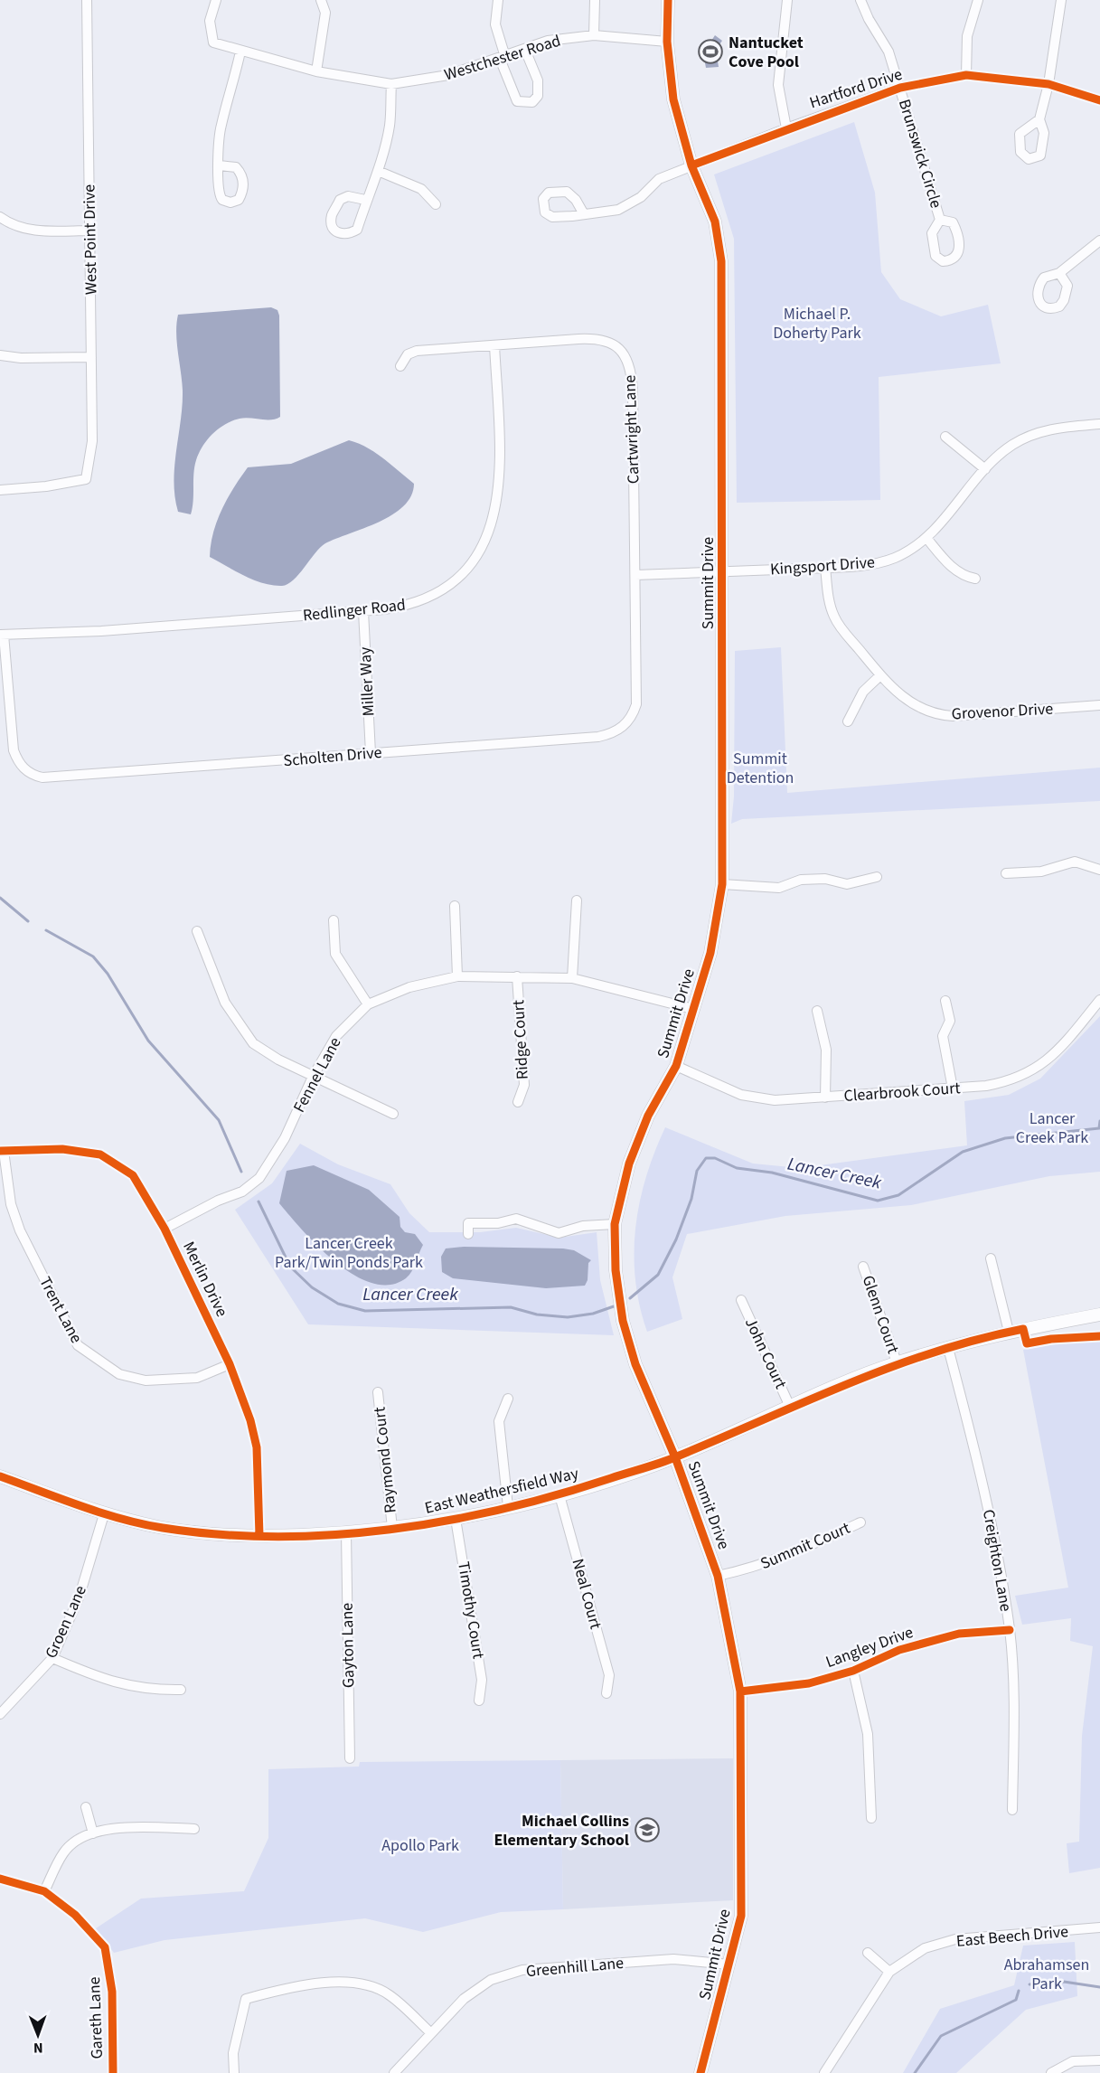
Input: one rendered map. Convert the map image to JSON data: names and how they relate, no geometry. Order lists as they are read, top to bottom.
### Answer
{
  "streets": {
    "street": [
      "Westchester Road",
      "Hartford Drive",
      "Brunswick Circle",
      "West Point Drive",
      "Cartwright Lane",
      "Kingsport Drive",
      "Summit Drive",
      "Redlinger Road",
      "Miller Way",
      "Grovenor Drive",
      "Scholten Drive",
      "Ridge Court",
      "Fennel Lane",
      "Clearbrook Court",
      "Merlin Drive",
      "Trent Lane",
      "Glenn Court",
      "John Court",
      "Raymond Court",
      "East Weathersfield Way",
      "Summit Court",
      "Creighton Lane",
      "Neal Court",
      "Timothy Court",
      "Groen Lane",
      "Gayton Lane",
      "Langley Drive",
      "East Beech Drive",
      "Greenhill Lane",
      "Gareth Lane"
    ]
  },
  "crossings": [
    ["Westchester Road", "Summit Drive"],
    ["Hartford Drive", "Brunswick Circle"],
    ["Hartford Drive", "Summit Drive"],
    ["Cartwright Lane", "Kingsport Drive"],
    ["Cartwright Lane", "Redlinger Road"],
    ["Cartwright Lane", "Scholten Drive"],
    ["Kingsport Drive", "Summit Drive"],
    ["Kingsport Drive", "Grovenor Drive"],
    ["Kingsport Drive", "Scholten Drive"],
    ["Summit Drive", "Fennel Lane"],
    ["Summit Drive", "Clearbrook Court"],
    ["Summit Drive", "East Weathersfield Way"],
    ["Summit Drive", "Summit Court"],
    ["Summit Drive", "Langley Drive"],
    ["Summit Drive", "Greenhill Lane"],
    ["Redlinger Road", "Miller Way"],
    ["Redlinger Road", "Scholten Drive"],
    ["Miller Way", "Scholten Drive"],
    ["Ridge Court", "Fennel Lane"],
    ["Fennel Lane", "Merlin Drive"],
    ["Merlin Drive", "Trent Lane"],
    ["Merlin Drive", "East Weathersfield Way"],
    ["Glenn Court", "East Weathersfield Way"],
    ["John Court", "East Weathersfield Way"],
    ["Raymond Court", "East Weathersfield Way"],
    ["East Weathersfield Way", "Creighton Lane"],
    ["East Weathersfield Way", "Neal Court"],
    ["East Weathersfield Way", "Timothy Court"],
    ["East Weathersfield Way", "Groen Lane"],
    ["East Weathersfield Way", "Gayton Lane"],
    ["Creighton Lane", "Langley Drive"]
  ],
  "water": ["Lancer Creek"],
  "parks": [
    "Michael P. Doherty Park",
    "Summit Detention",
    "Lancer Creek Park",
    "Lancer Creek Park/Twin Ponds Park",
    "Apollo Park",
    "Abrahamsen Park"
  ],
  "places": {
    "sports": ["Nantucket Cove Pool"],
    "school or university": ["Michael Collins Elementary School"]
  },
  "north": "bottom"
}
